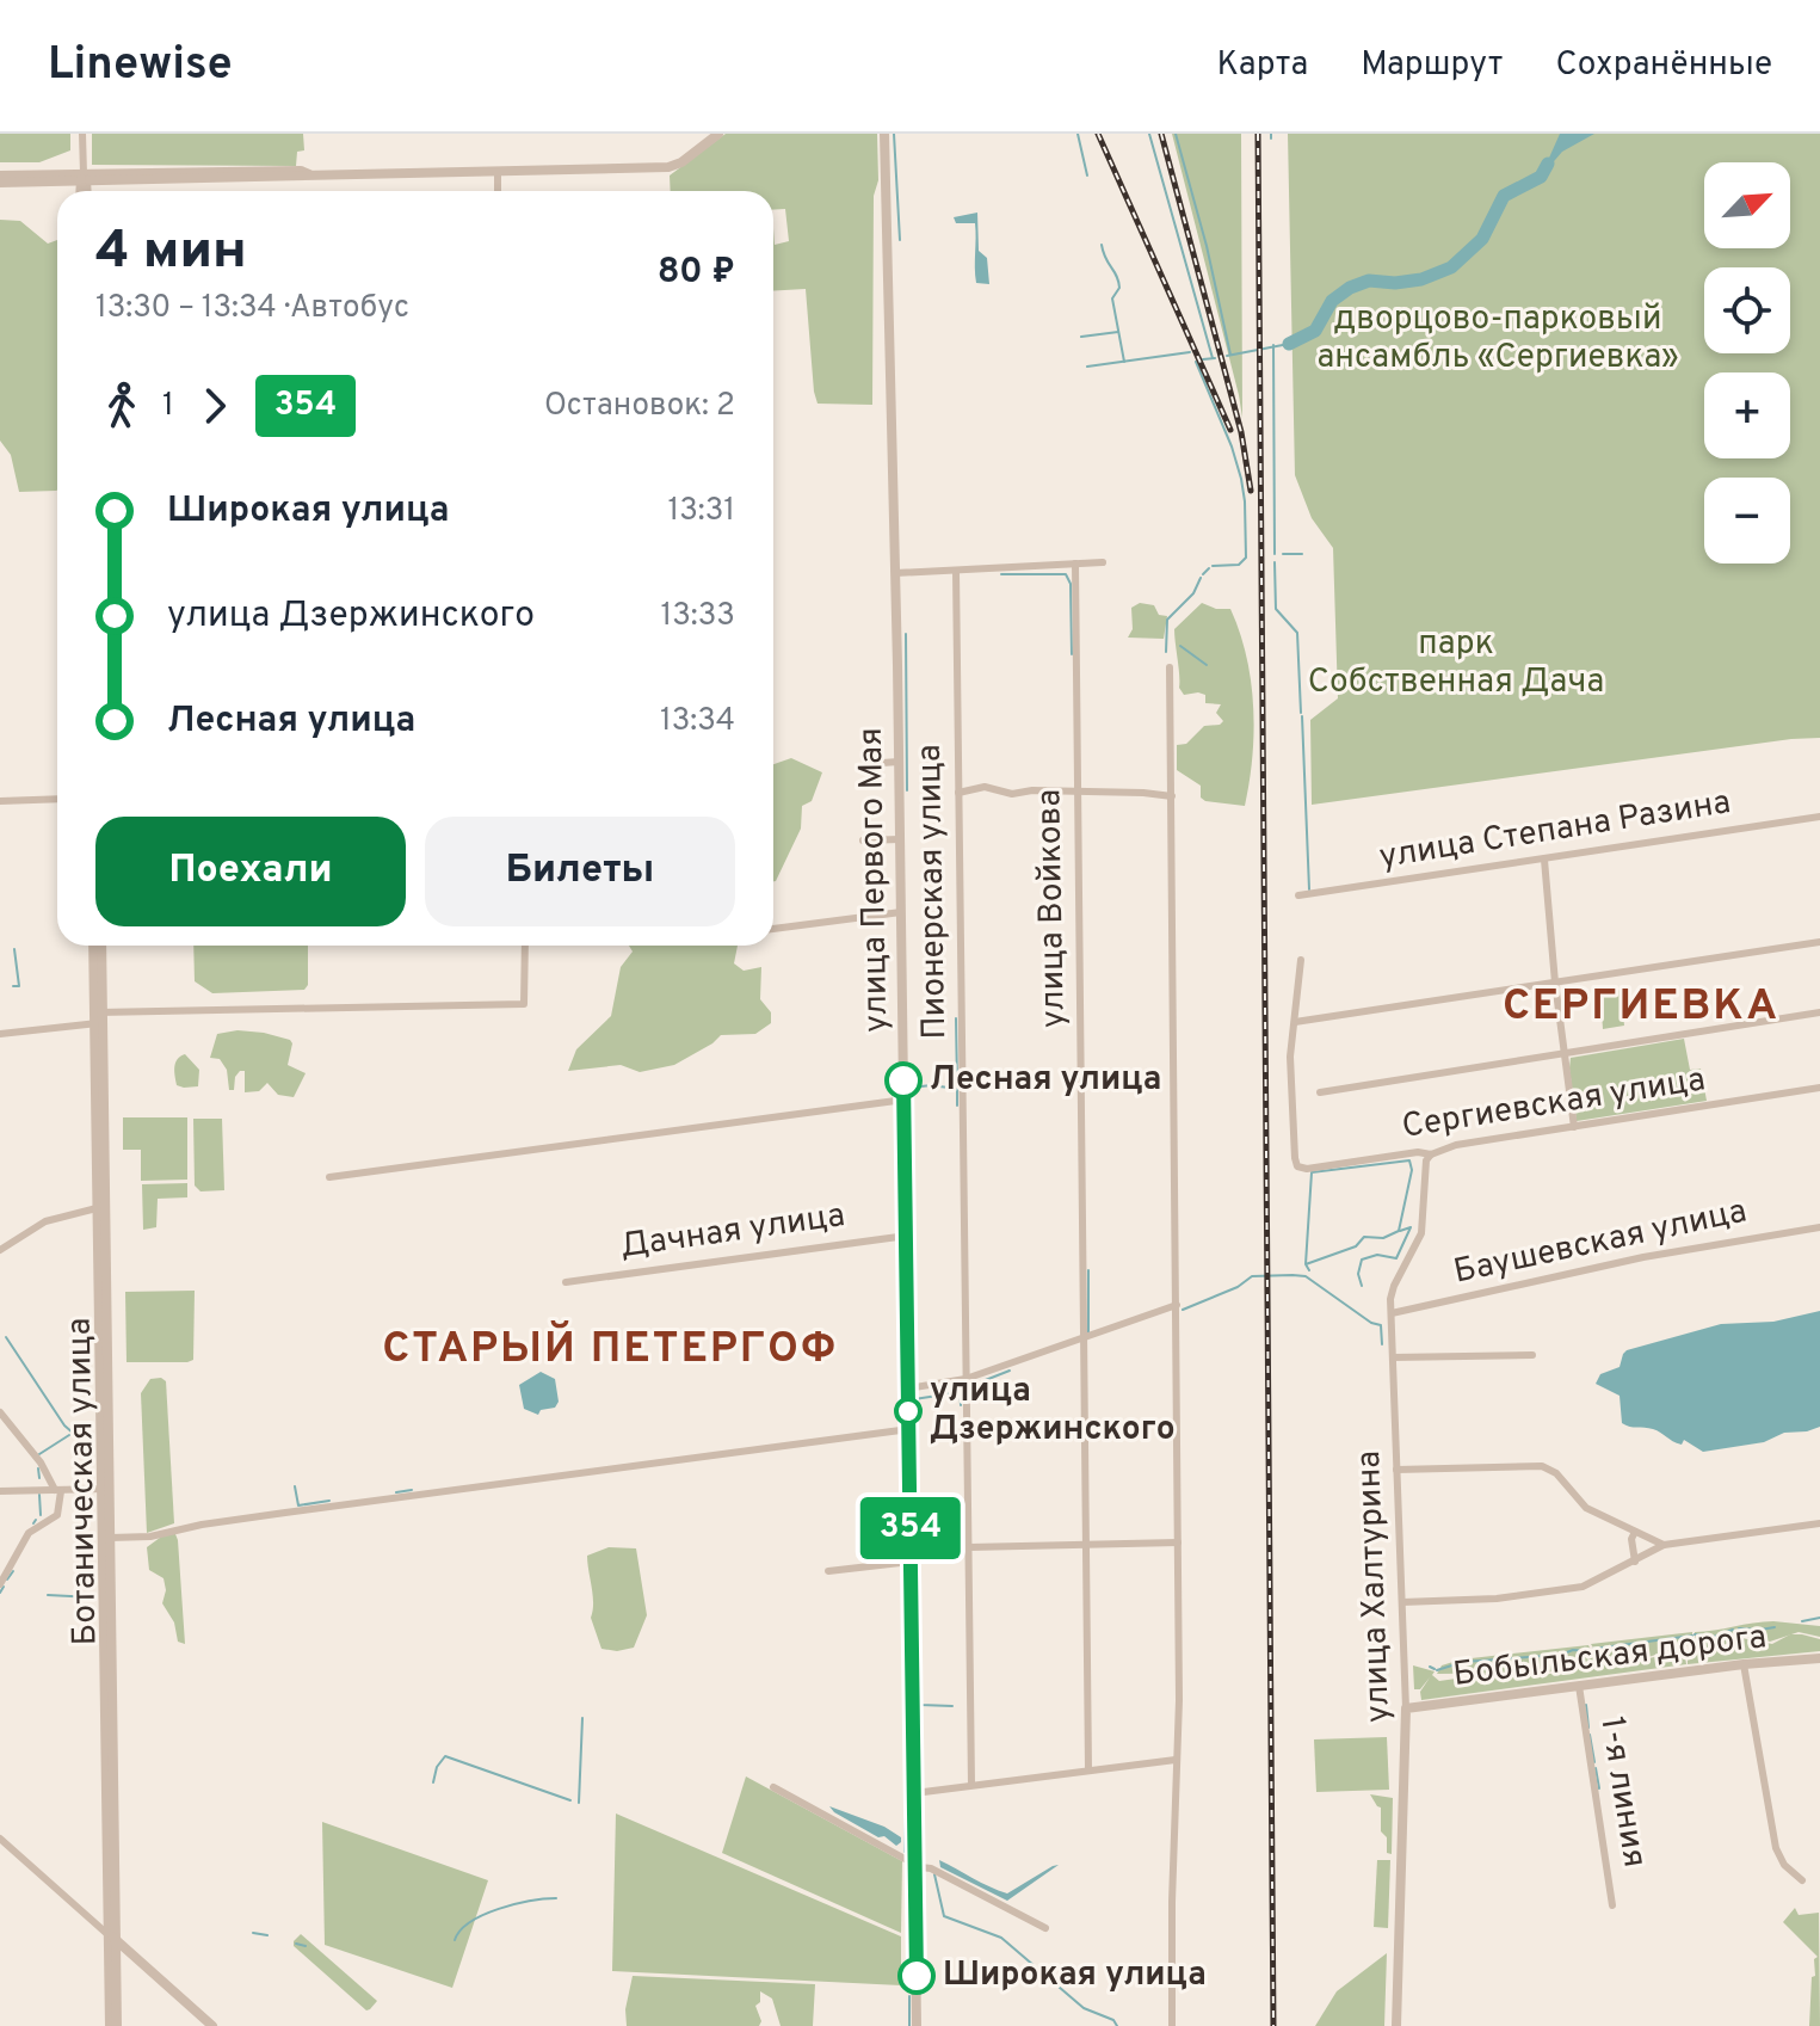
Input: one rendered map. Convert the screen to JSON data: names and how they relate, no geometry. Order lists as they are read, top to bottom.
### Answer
{
  "streets": {
    "street": [
      "улица Степана Разина",
      "улица Первого Мая",
      "Пионерская улица",
      "улица Войкова",
      "Сергиевская улица",
      "Дачная улица",
      "Баушевская улица",
      "Ботаническая улица",
      "улица Халтурина",
      "Бобыльская дорога",
      "1-я линия"
    ]
  },
  "crossings": [
    ["улица Первого Мая", "Дачная улица"],
    ["Сергиевская улица", "улица Халтурина"],
    ["Баушевская улица", "улица Халтурина"],
    ["улица Халтурина", "Бобыльская дорога"],
    ["Бобыльская дорога", "1-я линия"]
  ],
  "districts": ["СЕРГИЕВКА", "СТАРЫЙ ПЕТЕРГОФ"],
  "parks": ["дворцово-парковый ансамбль «Сергиевка»", "парк Собственная Дача"],
  "places": ["Лесная улица", "улица Дзержинского", "Широкая улица"],
  "lines": ["bus line 354"],
  "north": "top right",
  "page": {
    "header": "Linewise",
    "nav": ["Карта", "Маршрут", "Сохранённые"],
    "on_map": "354",
    "map_buttons": ["+", "−"],
    "heading": ["4 мин", "13:30 – 13:34 · Автобус", "80 ₽"],
    "legs": ["1", "354", "Остановок: 2"],
    "list": [
      {
        "name": "Широкая улица",
        "value": "13:31"
      },
      {
        "name": "улица Дзержинского",
        "value": "13:33"
      },
      {
        "name": "Лесная улица",
        "value": "13:34"
      }
    ],
    "buttons": ["Поехали", "Билеты"]
  }
}
